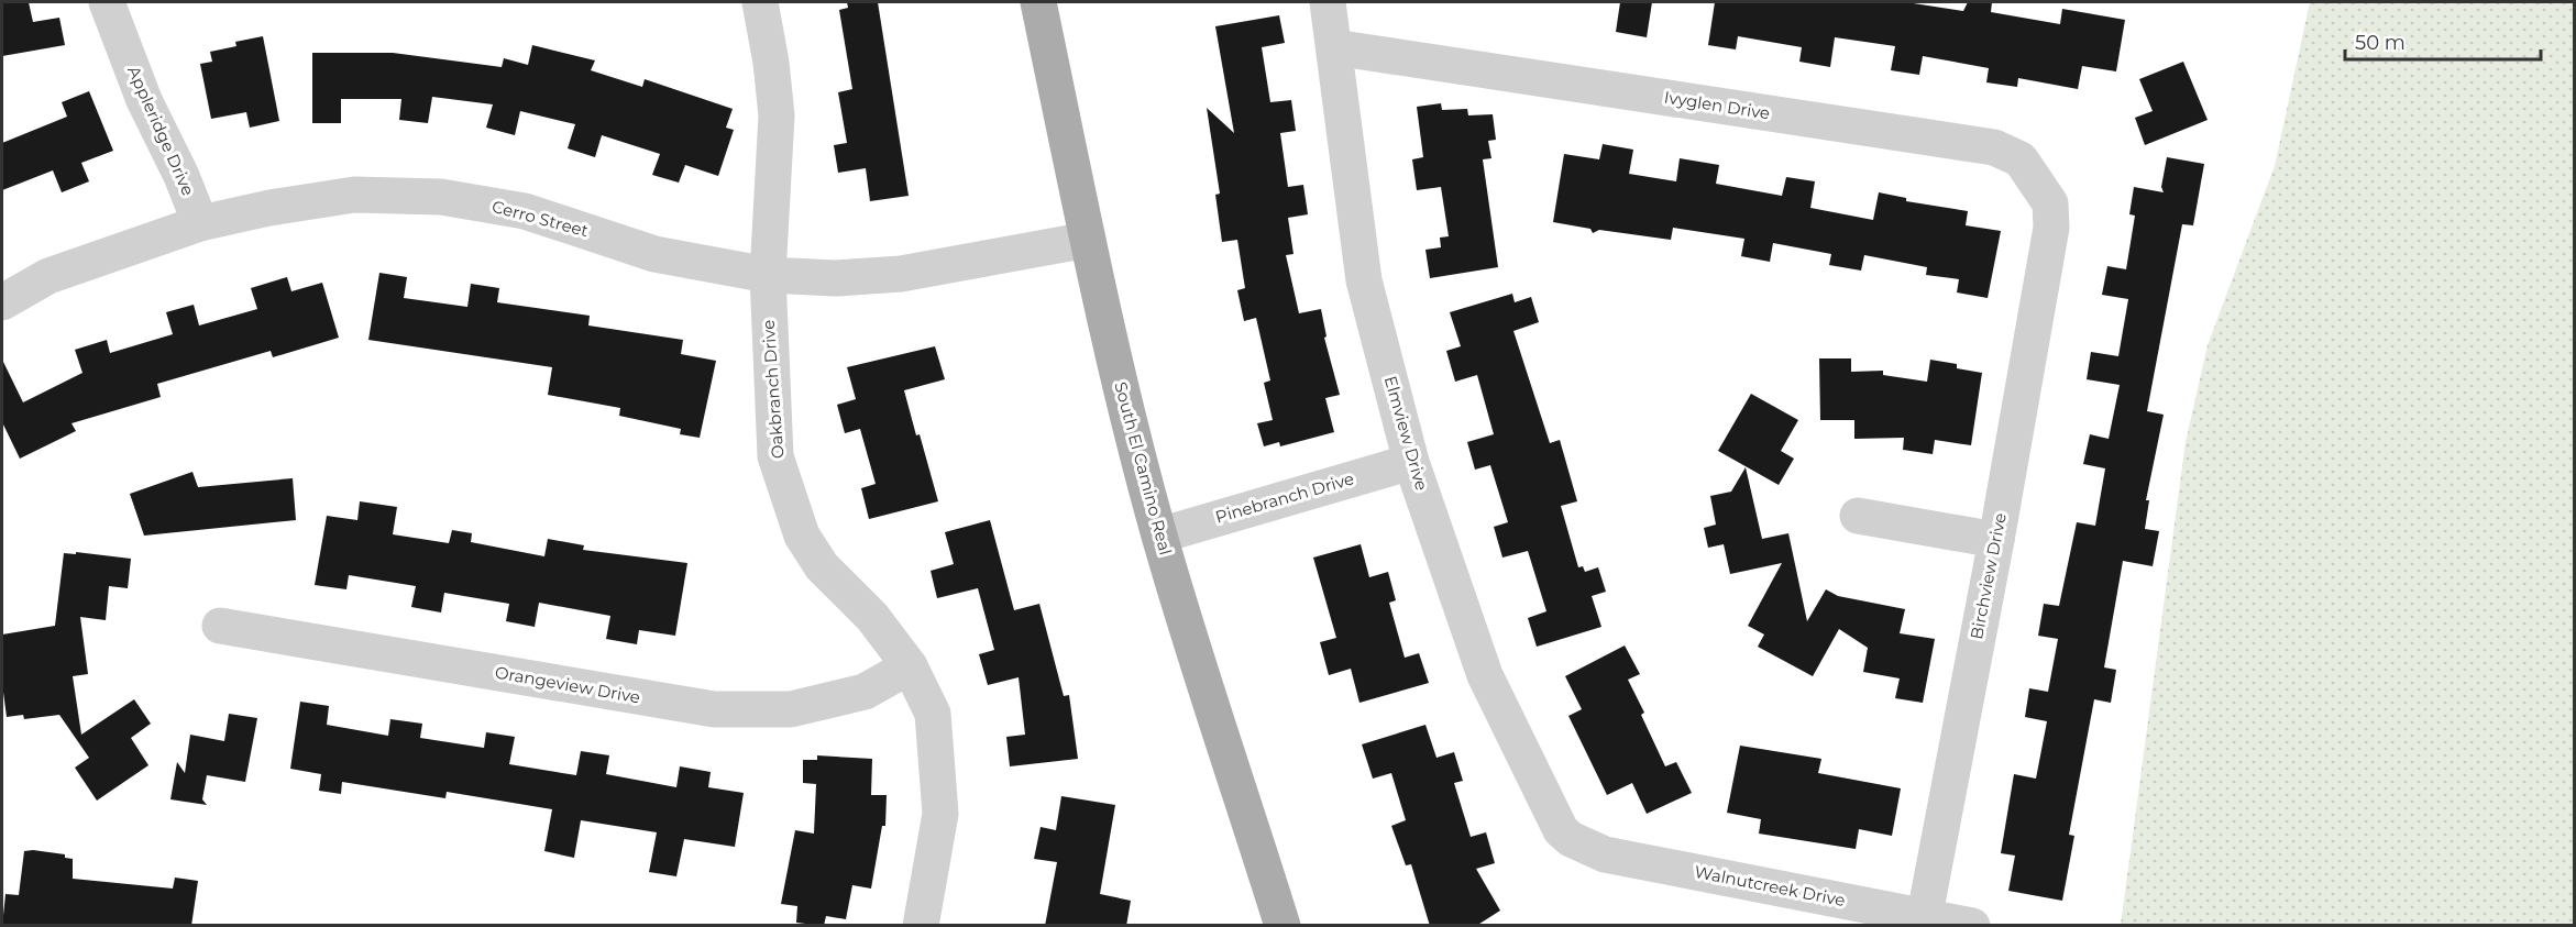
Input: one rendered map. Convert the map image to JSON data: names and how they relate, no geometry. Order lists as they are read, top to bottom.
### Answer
{
  "streets": {
    "main road": ["South El Camino Real"],
    "street": [
      "Ivyglen Drive",
      "Appleridge Drive",
      "Cerro Street",
      "Oakbranch Drive",
      "Elmview Drive",
      "Pinebranch Drive",
      "Birchview Drive",
      "Orangeview Drive",
      "Walnutcreek Drive"
    ]
  },
  "crossings": [
    ["Ivyglen Drive", "Elmview Drive"],
    ["Ivyglen Drive", "Birchview Drive"],
    ["Appleridge Drive", "Cerro Street"],
    ["Cerro Street", "Oakbranch Drive"],
    ["Cerro Street", "South El Camino Real"],
    ["Oakbranch Drive", "Orangeview Drive"],
    ["Elmview Drive", "Pinebranch Drive"],
    ["Elmview Drive", "Walnutcreek Drive"],
    ["South El Camino Real", "Pinebranch Drive"],
    ["Birchview Drive", "Walnutcreek Drive"]
  ],
  "scale_bar": "50 m"
}
